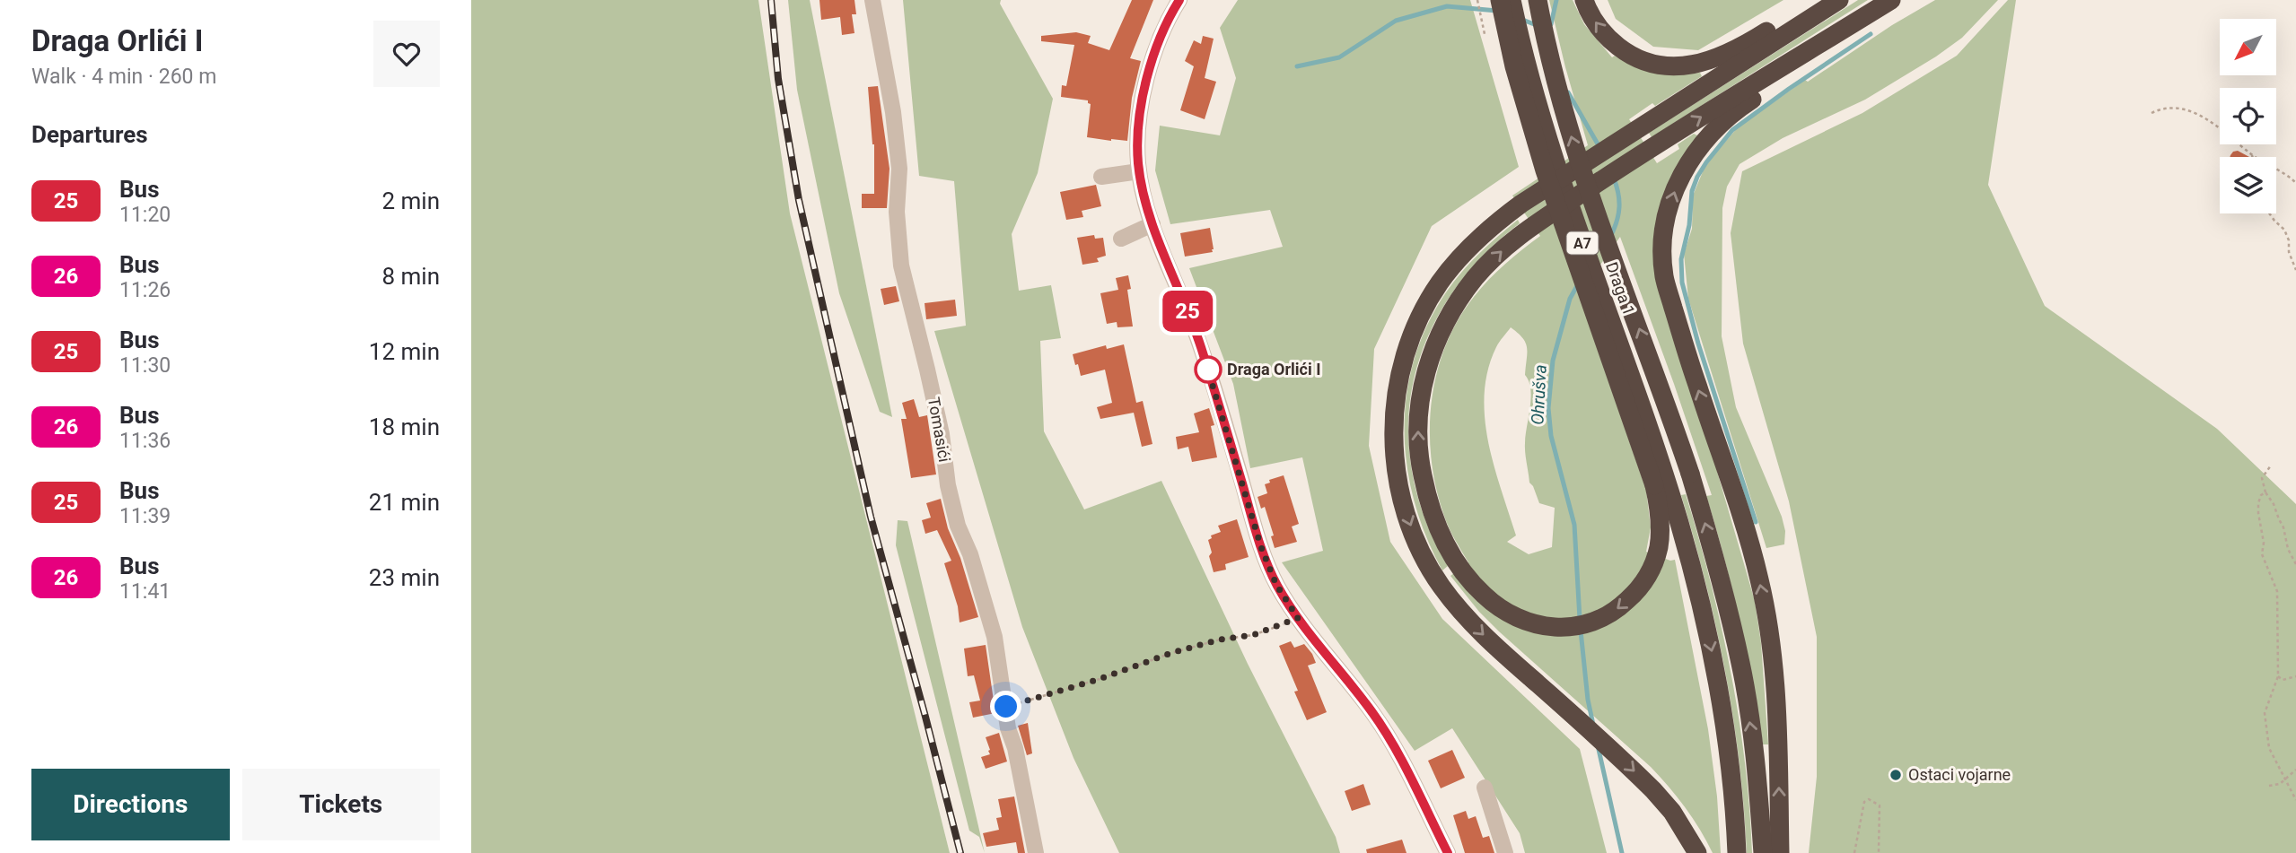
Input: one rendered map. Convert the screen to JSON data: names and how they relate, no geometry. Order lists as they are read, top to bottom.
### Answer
{
  "streets": {
    "highway": ["A7", "Draga 1"],
    "street": ["Tomasići"]
  },
  "crossings": [
    ["A7", "Draga 1"]
  ],
  "water": ["Ohrušva"],
  "places": ["Draga Orlići I", "Ostaci vojarne"],
  "lines": ["bus line 25"],
  "north": "bottom left",
  "page": {
    "heading": [
      ["Draga Orlići I", "Walk · 4 min · 260 m"],
      "Departures"
    ],
    "on_map": "25",
    "list": [
      {
        "mark": "25",
        "name": "Bus",
        "note": "11:20",
        "value": "2 min"
      },
      {
        "mark": "26",
        "name": "Bus",
        "note": "11:26",
        "value": "8 min"
      },
      {
        "mark": "25",
        "name": "Bus",
        "note": "11:30",
        "value": "12 min"
      },
      {
        "mark": "26",
        "name": "Bus",
        "note": "11:36",
        "value": "18 min"
      },
      {
        "mark": "25",
        "name": "Bus",
        "note": "11:39",
        "value": "21 min"
      },
      {
        "mark": "26",
        "name": "Bus",
        "note": "11:41",
        "value": "23 min"
      }
    ],
    "buttons": ["Directions", "Tickets"]
  }
}
